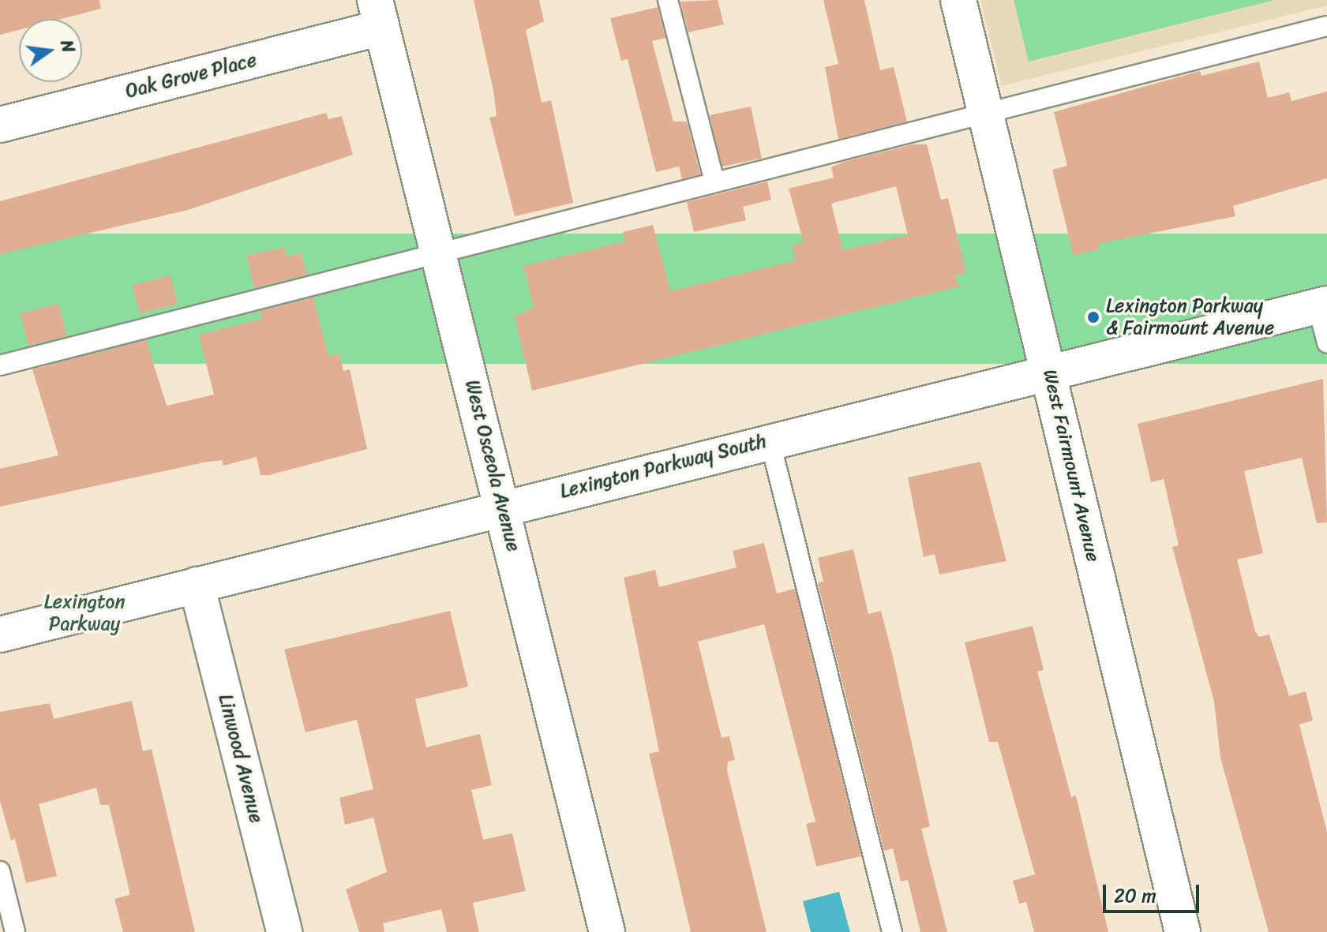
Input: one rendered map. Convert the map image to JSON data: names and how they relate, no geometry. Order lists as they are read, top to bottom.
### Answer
{
  "streets": {
    "street": [
      "Oak Grove Place",
      "West Osceola Avenue",
      "West Fairmount Avenue",
      "Lexington Parkway South",
      "Linwood Avenue"
    ]
  },
  "crossings": [
    ["Oak Grove Place", "West Osceola Avenue"],
    ["West Osceola Avenue", "Lexington Parkway South"],
    ["West Fairmount Avenue", "Lexington Parkway South"],
    ["Lexington Parkway South", "Linwood Avenue"]
  ],
  "parks": ["Lexington Parkway"],
  "places": ["Lexington Parkway & Fairmount Avenue"],
  "scale_bar": "20 m",
  "north": "right"
}
